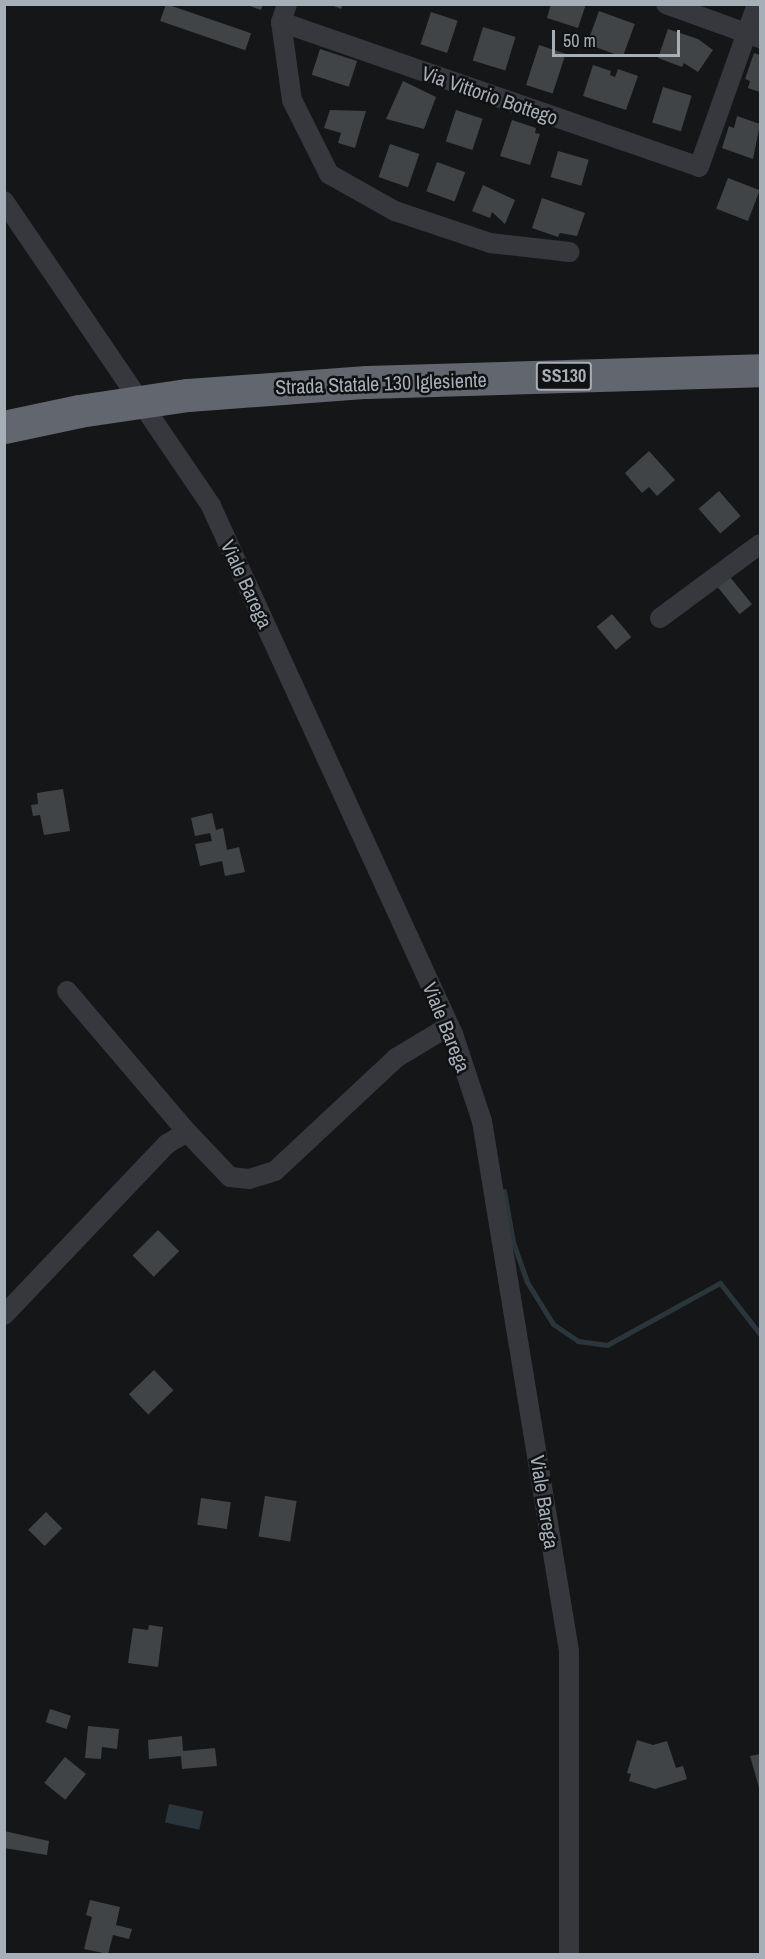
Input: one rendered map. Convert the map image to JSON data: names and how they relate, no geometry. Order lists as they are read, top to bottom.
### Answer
{
  "streets": {
    "highway": ["SS130", "Strada Statale 130 Iglesiente"],
    "street": ["Via Vittorio Bottego", "Viale Barega"]
  },
  "scale_bar": "50 m"
}
